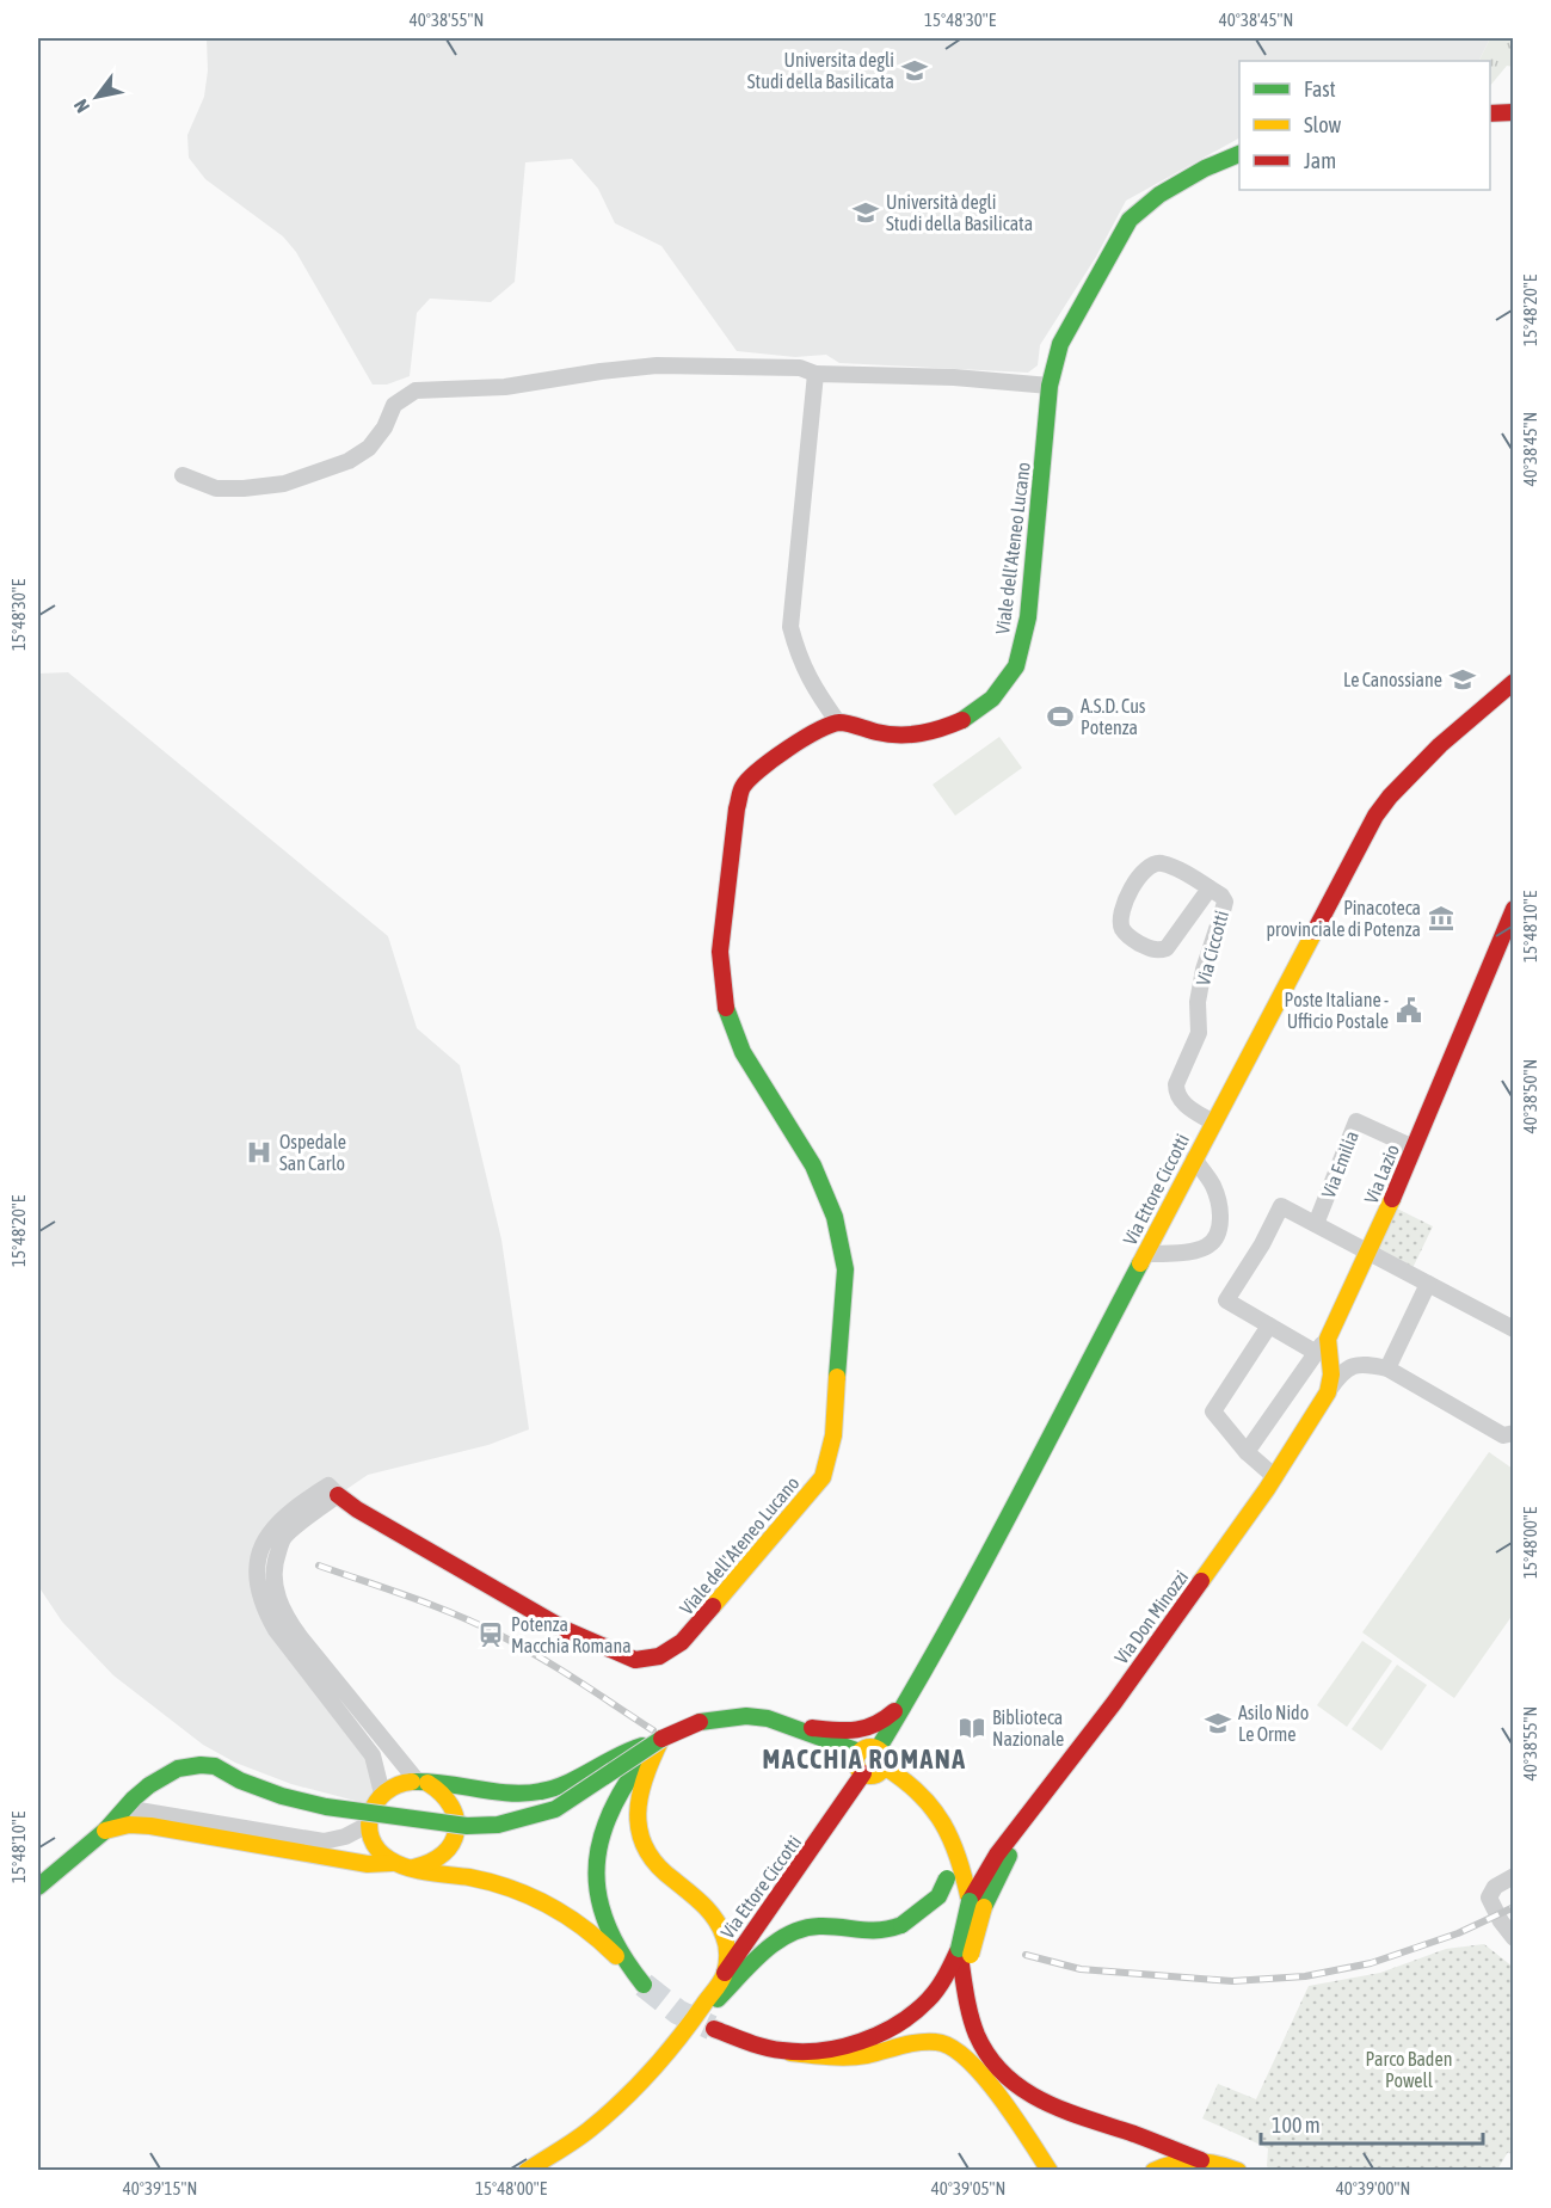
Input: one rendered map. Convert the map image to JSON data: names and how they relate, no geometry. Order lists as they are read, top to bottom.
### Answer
{
  "streets": {
    "main road": [
      "Viale dell'Ateneo Lucano",
      "Via Lazio",
      "Via Ettore Ciccotti",
      "Via Don Minozzi"
    ],
    "street": ["Via Ciccotti", "Via Emilia"]
  },
  "crossings": [
    ["Via Ciccotti", "Via Ettore Ciccotti"],
    ["Via Emilia", "Via Lazio"]
  ],
  "districts": ["MACCHIA ROMANA"],
  "parks": ["Parco Baden Powell"],
  "places": {
    "school or university": [
      "Universita degli Studi della Basilicata",
      "Università degli Studi della Basilicata",
      "Le Canossiane",
      "Asilo Nido Le Orme"
    ],
    "sports": ["A.S.D. Cus Potenza"],
    "museum": ["Pinacoteca provinciale di Potenza"],
    "public building": ["Poste Italiane - Ufficio Postale"],
    "hospital": ["Ospedale San Carlo"],
    "station": ["Potenza Macchia Romana"],
    "library": ["Biblioteca Nazionale"]
  },
  "legend": ["Fast", "Slow", "Jam"],
  "scale_bar": "100 m",
  "north": "bottom left",
  "coordinates": [
    "40°38'55\"N",
    "15°48'30\"E",
    "40°38'45\"N",
    "15°48'20\"E",
    "15°48'10\"E",
    "40°38'50\"N",
    "15°48'00\"E",
    "40°39'15\"N",
    "40°39'05\"N",
    "40°39'00\"N"
  ]
}
